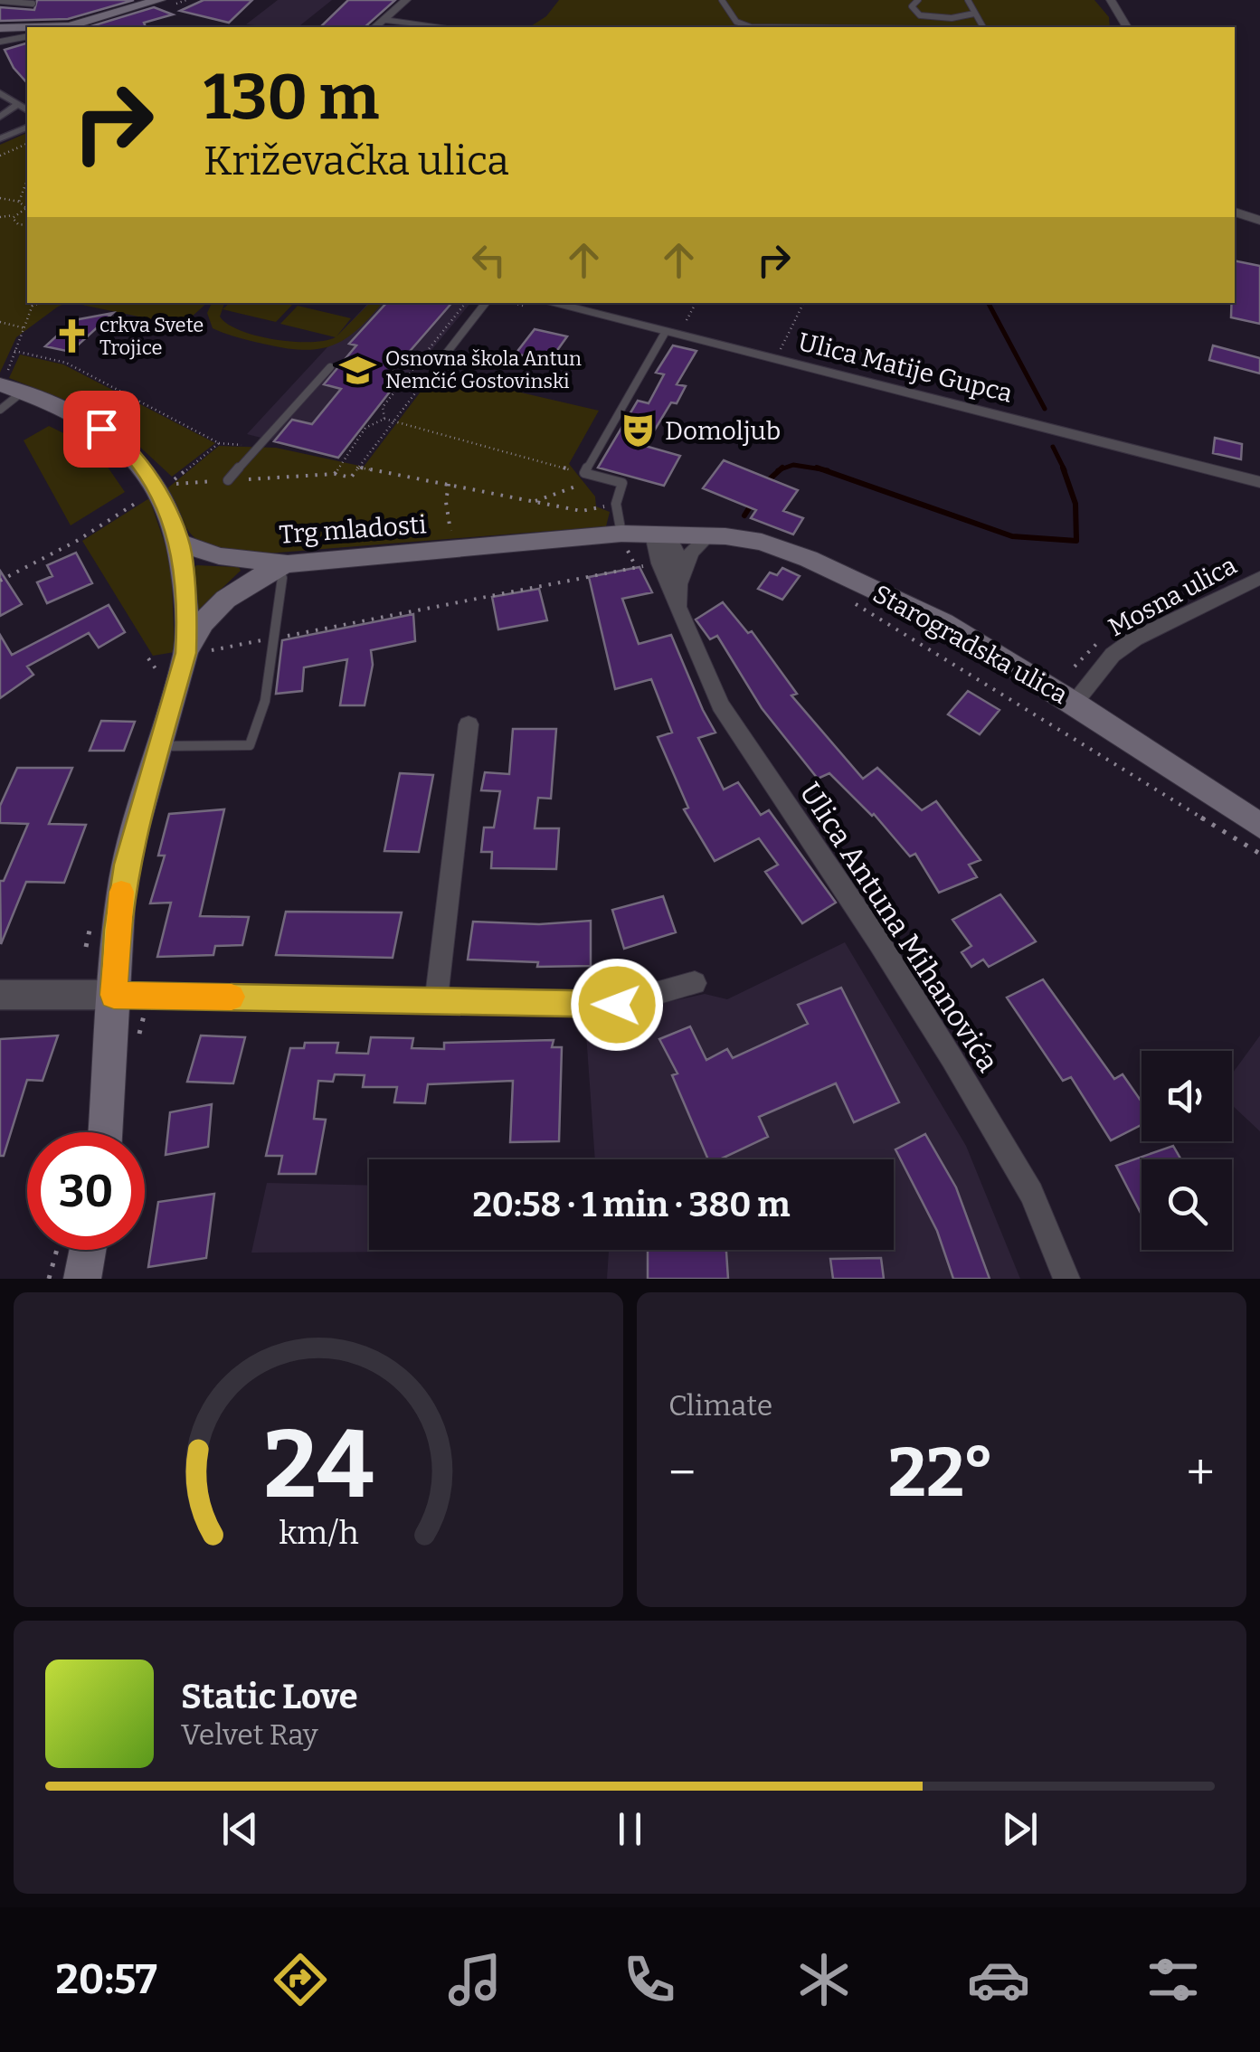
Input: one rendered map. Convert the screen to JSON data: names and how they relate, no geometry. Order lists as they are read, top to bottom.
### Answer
{
  "streets": {
    "main road": ["Trg mladosti", "Starogradska ulica"],
    "street": ["Ulica Matije Gupca", "Mosna ulica", "Ulica Antuna Mihanovića"]
  },
  "crossings": [
    ["Trg mladosti", "Starogradska ulica"],
    ["Trg mladosti", "Ulica Antuna Mihanovića"],
    ["Mosna ulica", "Starogradska ulica"],
    ["Starogradska ulica", "Ulica Antuna Mihanovića"]
  ],
  "places": {
    "church": ["crkva Svete Trojice"],
    "school or university": ["Osnovna škola Antun Nemčić Gostovinski"],
    "theatre": ["Domoljub"]
  },
  "page": {
    "turn": ["130 m", "Križevačka ulica"],
    "limit": "30",
    "trip": "20:58 · 1 min · 380 m",
    "tile": "Climate",
    "heat": ["−", "22°", "+"],
    "song": ["Static Love", "Velvet Ray"],
    "tabs": "20:57",
    "gauge": ["24", "km/h"]
  }
}
